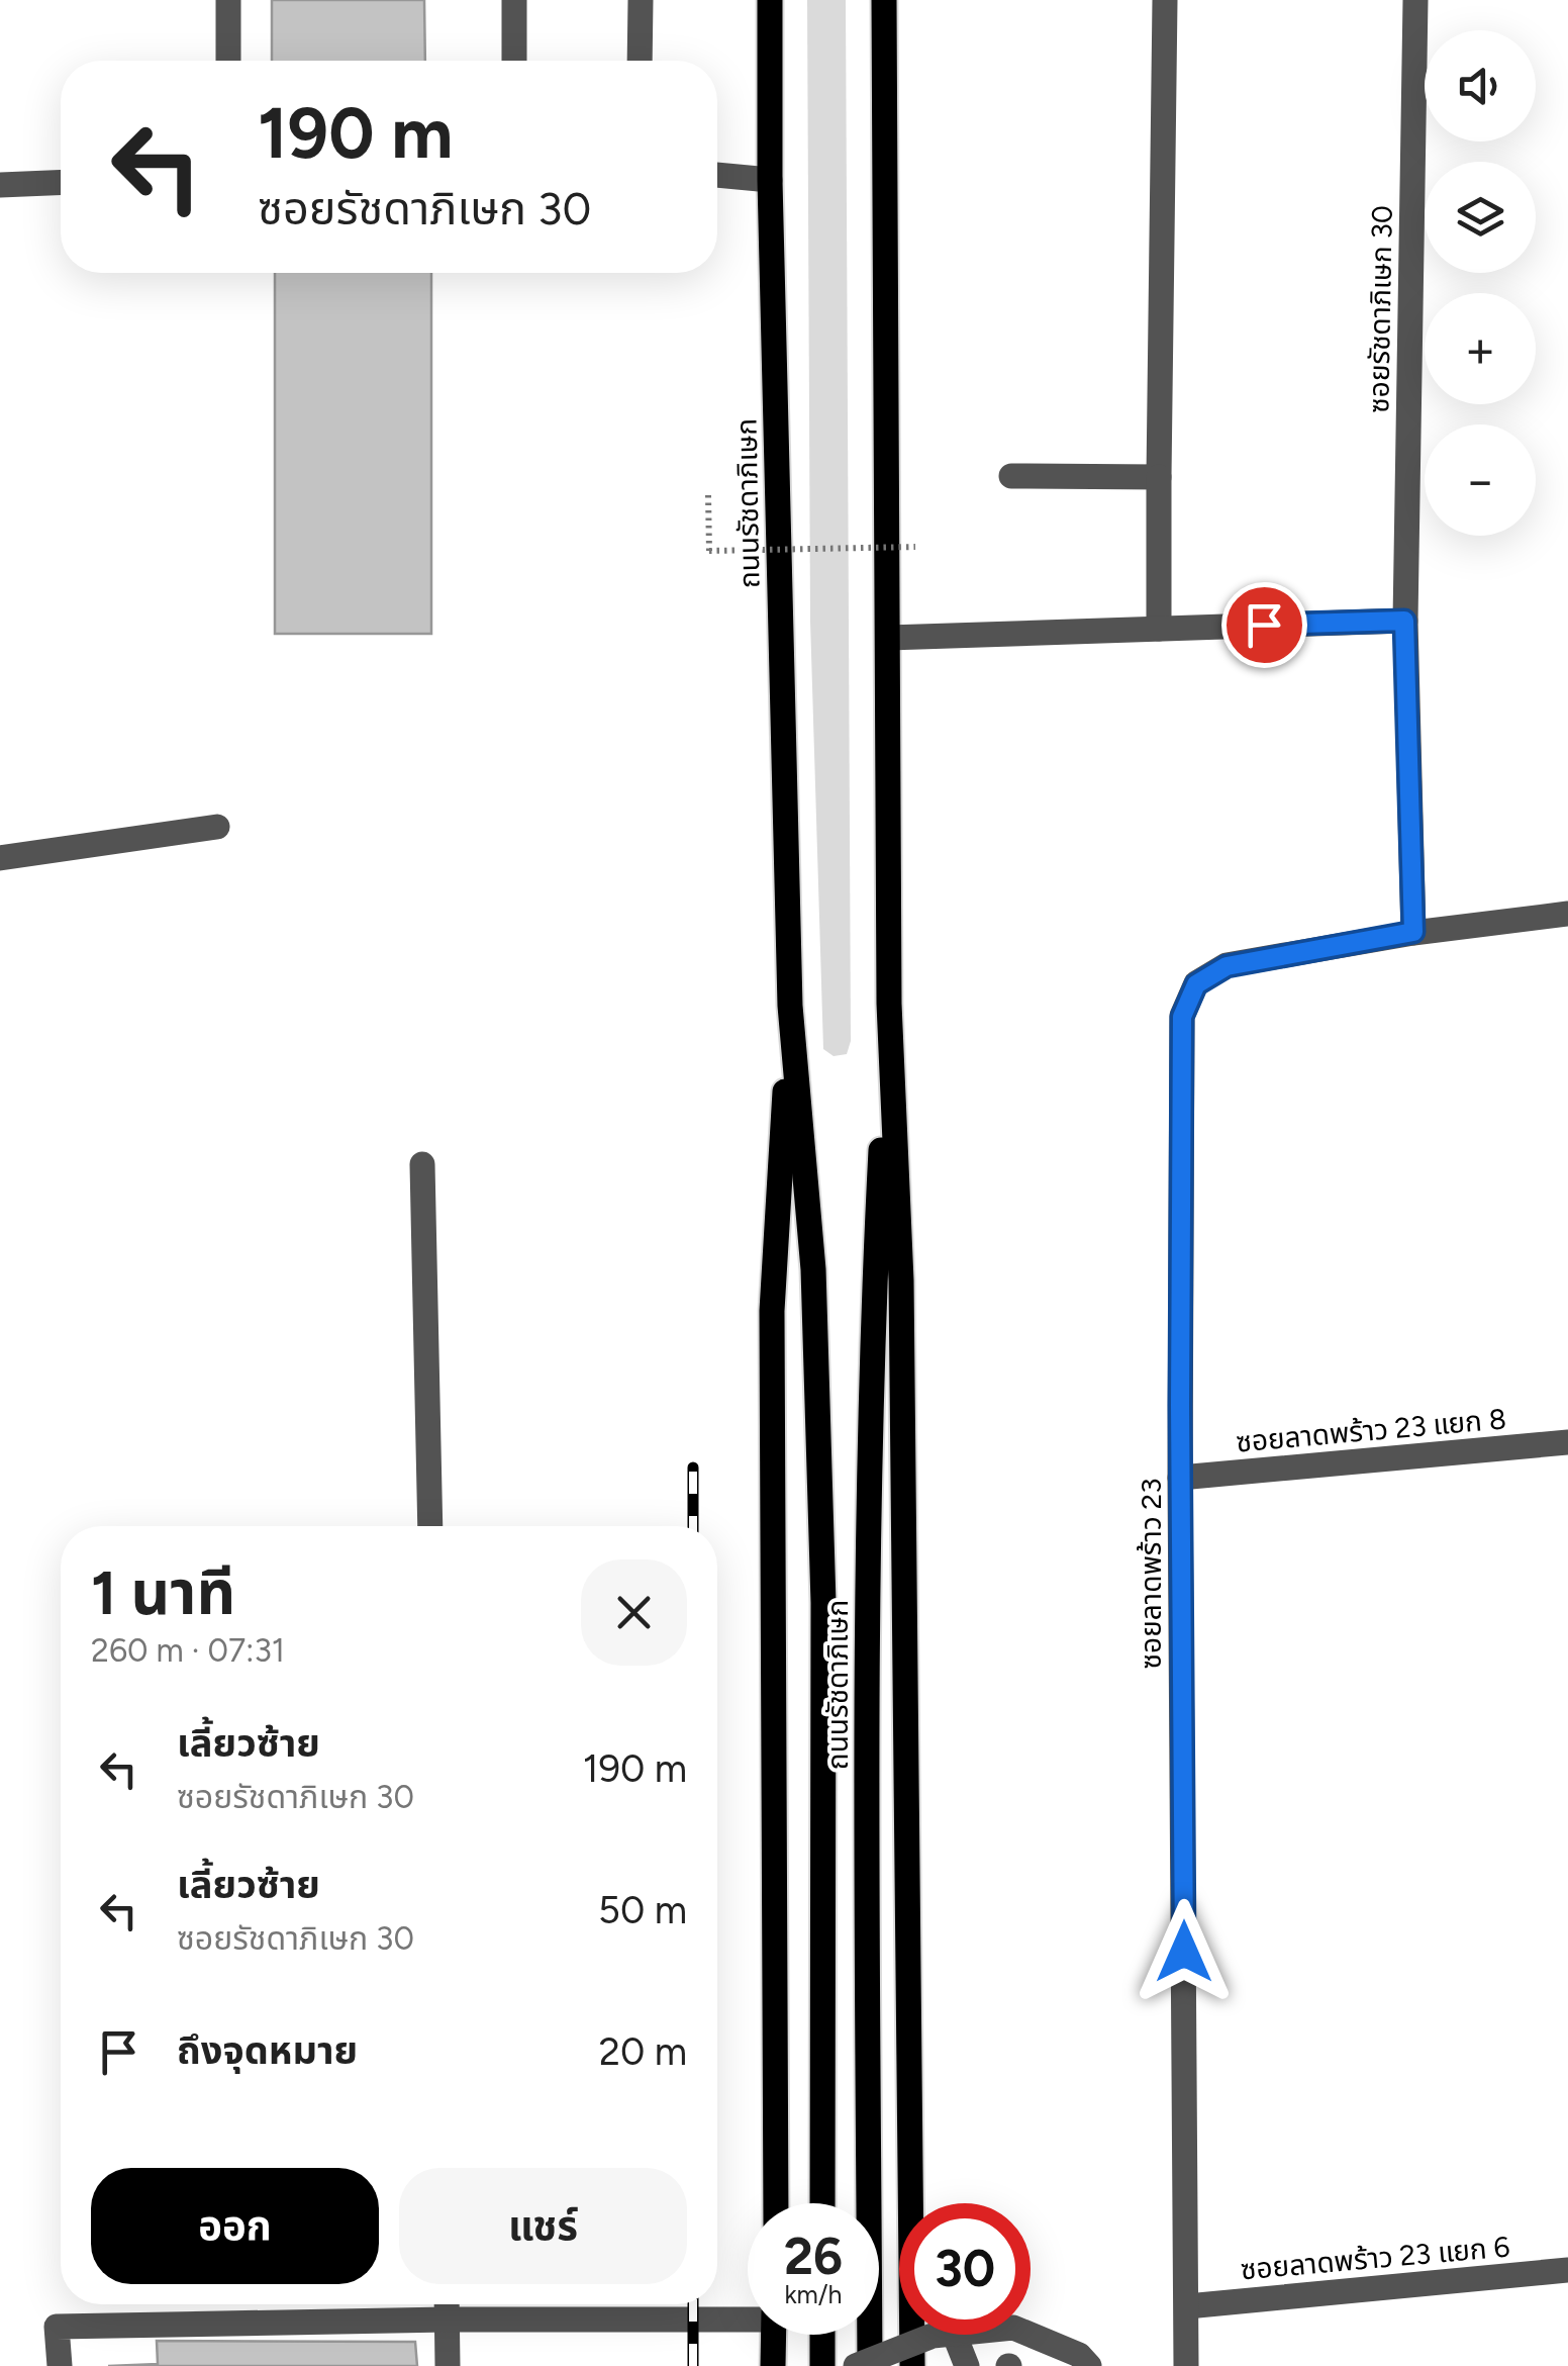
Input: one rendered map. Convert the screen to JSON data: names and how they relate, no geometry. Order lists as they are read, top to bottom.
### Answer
{
  "streets": {
    "main road": ["ถนนรัชดาภิเษก"],
    "street": [
      "ซอยรัชดาภิเษก 30",
      "ซอยลาดพร้าว 23 แยก 8",
      "ซอยลาดพร้าว 23",
      "ซอยลาดพร้าว 23 แยก 6"
    ]
  },
  "crossings": [
    ["ซอยรัชดาภิเษก 30", "ซอยลาดพร้าว 23"],
    ["ซอยลาดพร้าว 23 แยก 8", "ซอยลาดพร้าว 23"],
    ["ซอยลาดพร้าว 23", "ซอยลาดพร้าว 23 แยก 6"]
  ],
  "page": {
    "map_buttons": ["+", "−"],
    "turn": ["190 m", "ซอยรัชดาภิเษก 30"],
    "heading": ["1 นาที", "260 m · 07:31"],
    "list": [
      {
        "name": "เลี้ยวซ้าย",
        "note": "ซอยรัชดาภิเษก 30",
        "value": "190 m"
      },
      {
        "name": "เลี้ยวซ้าย",
        "note": "ซอยรัชดาภิเษก 30",
        "value": "50 m"
      },
      {
        "name": "ถึงจุดหมาย",
        "value": "20 m"
      }
    ],
    "buttons": ["ออก", "แชร์"],
    "speed": "26 km/h",
    "limit": "30"
  }
}
